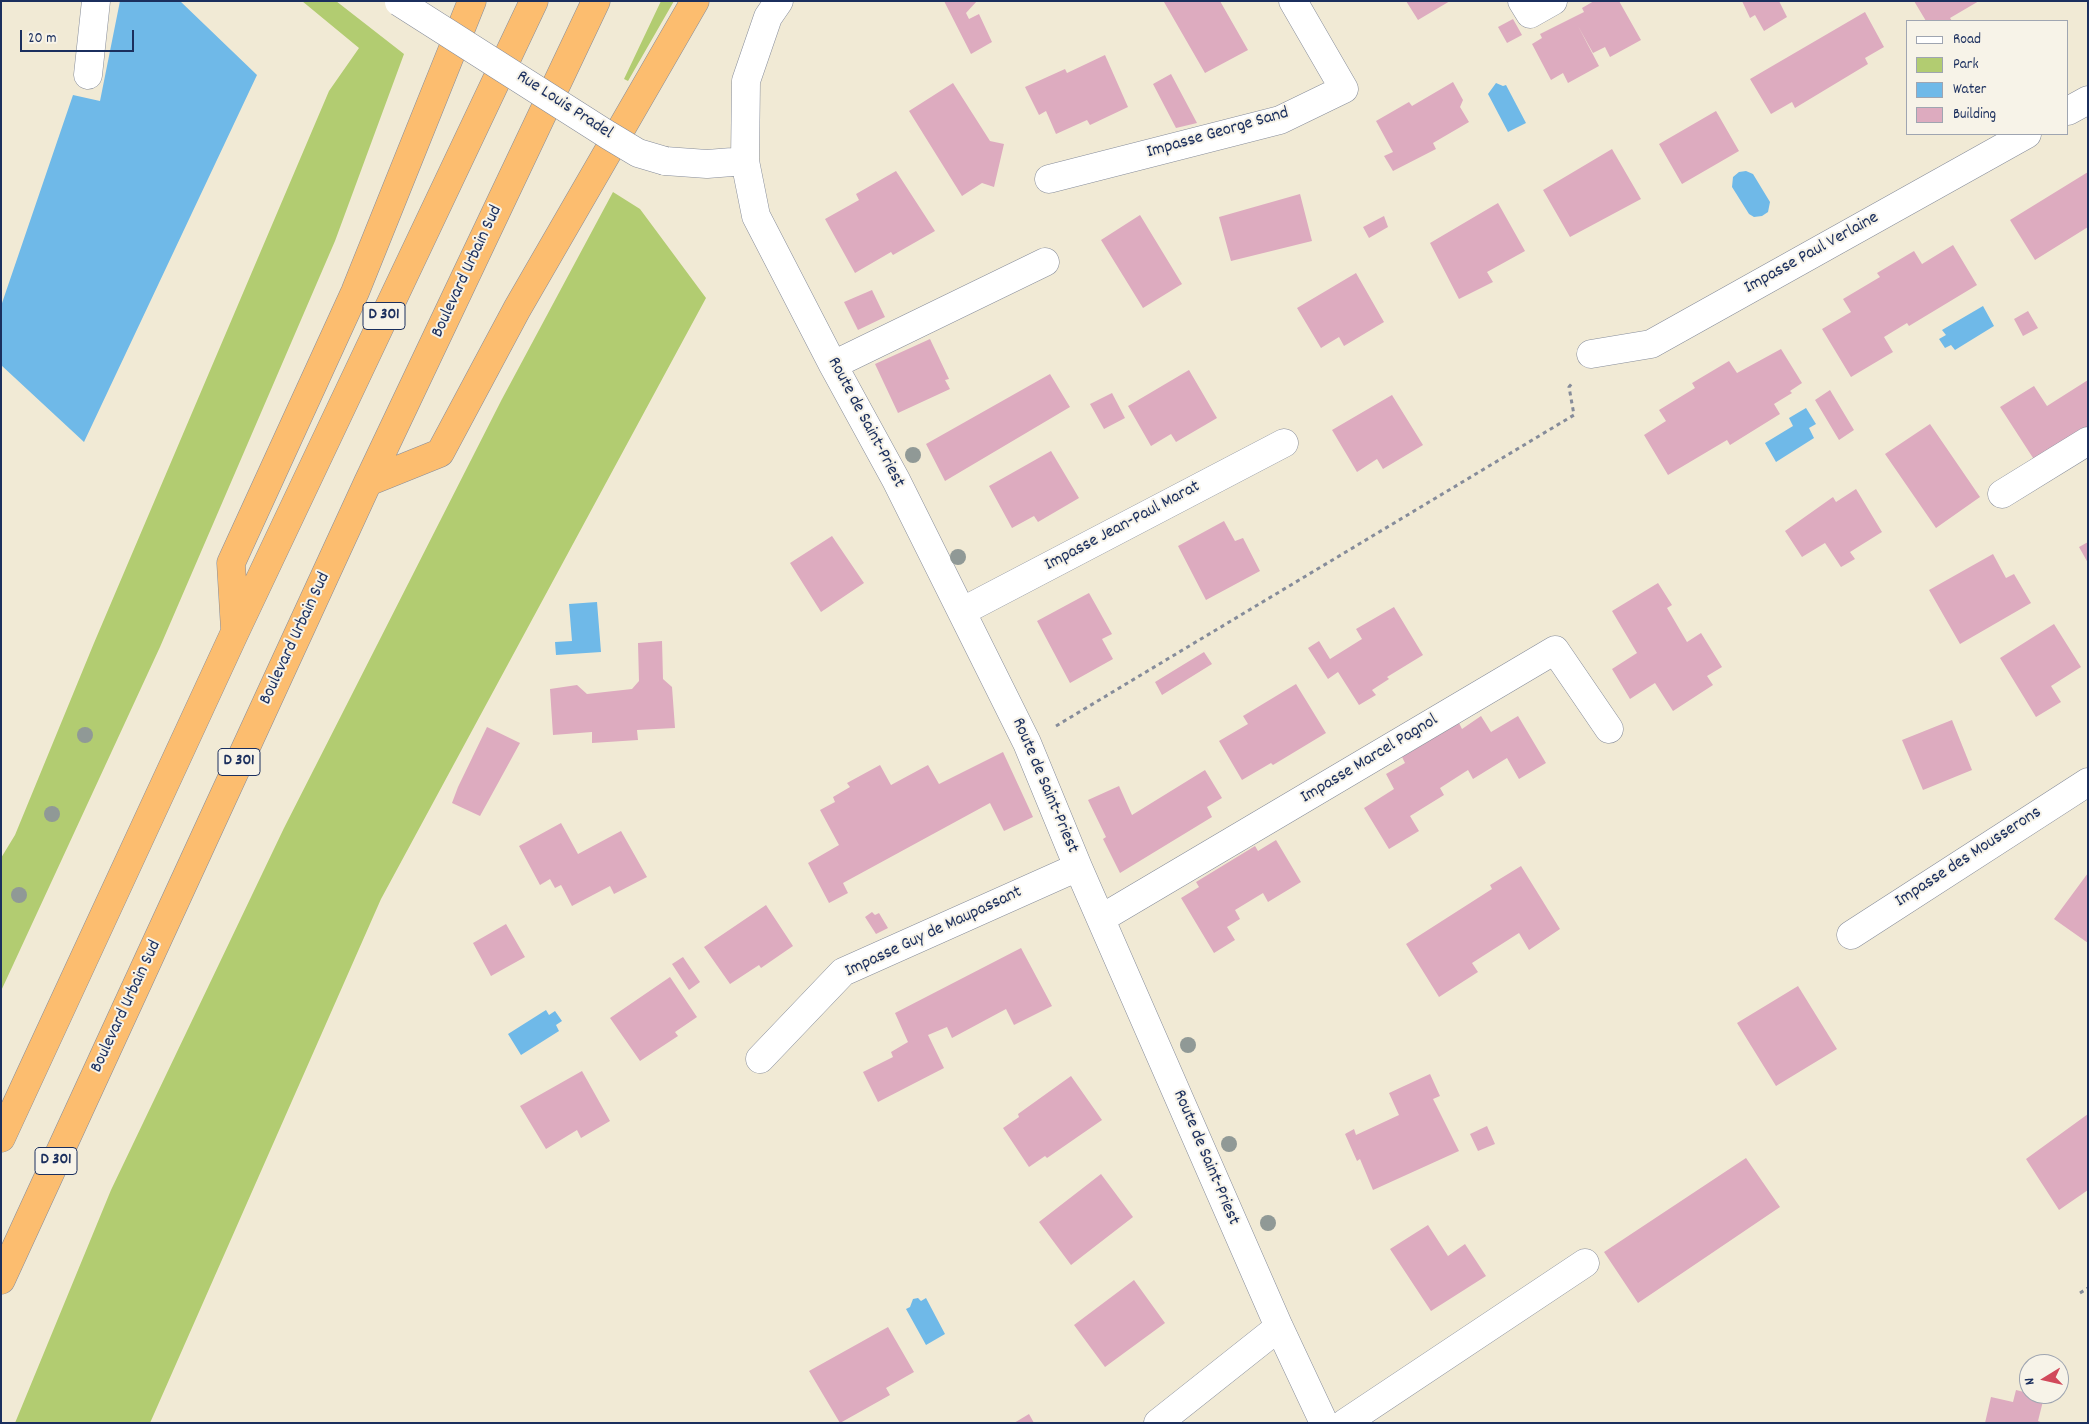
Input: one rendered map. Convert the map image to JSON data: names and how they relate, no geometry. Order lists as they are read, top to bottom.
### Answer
{
  "streets": {
    "highway": ["Boulevard Urbain Sud", "D 301"],
    "street": [
      "Rue Louis Pradel",
      "Impasse George Sand",
      "Impasse Paul Verlaine",
      "Route de Saint-Priest",
      "Impasse Jean-Paul Marat",
      "Impasse Marcel Pagnol",
      "Impasse des Mousserons",
      "Impasse Guy de Maupassant"
    ]
  },
  "crossings": [
    ["Rue Louis Pradel", "Route de Saint-Priest"],
    ["Route de Saint-Priest", "Impasse Jean-Paul Marat"],
    ["Route de Saint-Priest", "Impasse Marcel Pagnol"],
    ["Route de Saint-Priest", "Impasse Guy de Maupassant"]
  ],
  "legend": [
    "Road",
    "Park",
    "Water",
    "Building"
  ],
  "scale_bar": "20 m",
  "north": "left"
}
